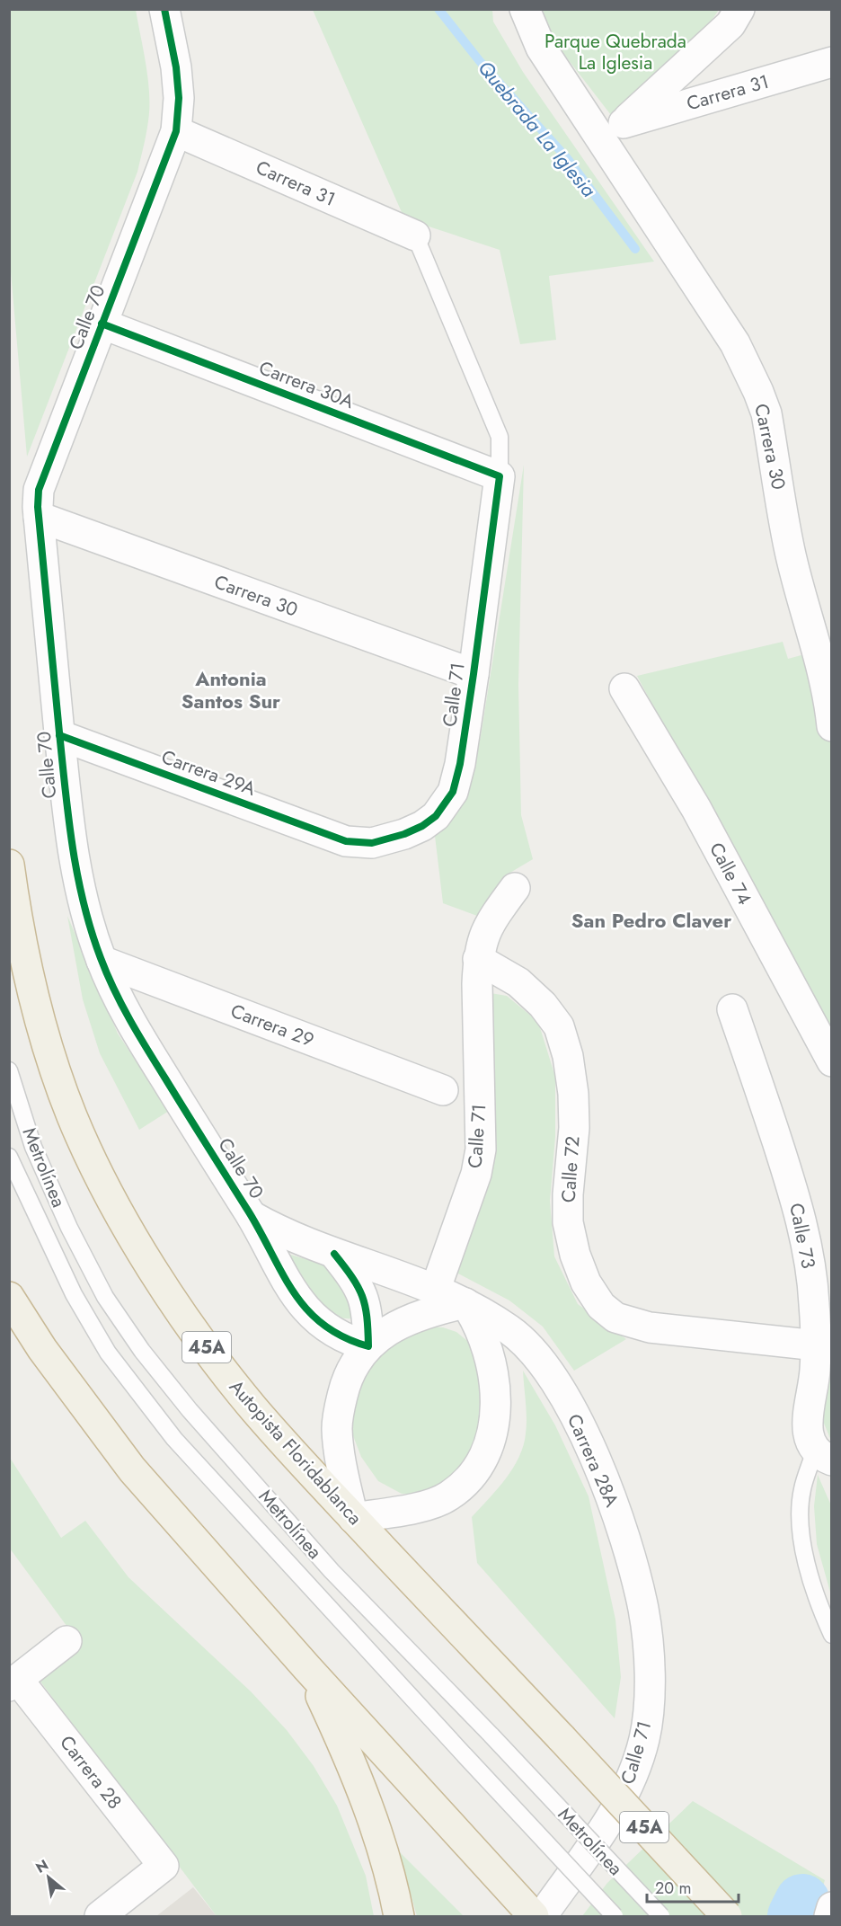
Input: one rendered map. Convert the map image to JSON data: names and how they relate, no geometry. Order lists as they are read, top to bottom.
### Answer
{
  "streets": {
    "highway": ["45A", "Autopista Floridablanca"],
    "street": [
      "Carrera 31",
      "Calle 70",
      "Carrera 30A",
      "Carrera 30",
      "Calle 71",
      "Carrera 29A",
      "Calle 74",
      "Carrera 29",
      "Calle 72",
      "Calle 73",
      "Carrera 28A",
      "Carrera 28"
    ],
    "lane": ["Metrolínea"]
  },
  "crossings": [
    ["Carrera 31", "Calle 70"],
    ["Carrera 31", "Carrera 30"],
    ["Carrera 31", "Calle 71"],
    ["Calle 70", "Carrera 30A"],
    ["Calle 70", "Carrera 30"],
    ["Calle 70", "Calle 71"],
    ["Calle 70", "Carrera 29A"],
    ["Calle 70", "Carrera 29"],
    ["Calle 70", "Autopista Floridablanca"],
    ["Calle 70", "Carrera 28A"],
    ["Carrera 30A", "Calle 71"],
    ["Carrera 30", "Calle 71"],
    ["Calle 71", "Carrera 29A"],
    ["Calle 71", "Calle 72"],
    ["Calle 71", "Carrera 28A"],
    ["Calle 72", "Calle 73"],
    ["Autopista Floridablanca", "Carrera 28A"]
  ],
  "districts": ["Antonia Santos Sur", "San Pedro Claver"],
  "water": ["Quebrada La Iglesia"],
  "parks": ["Parque Quebrada La Iglesia"],
  "scale_bar": "20 m",
  "north": "top left"
}
